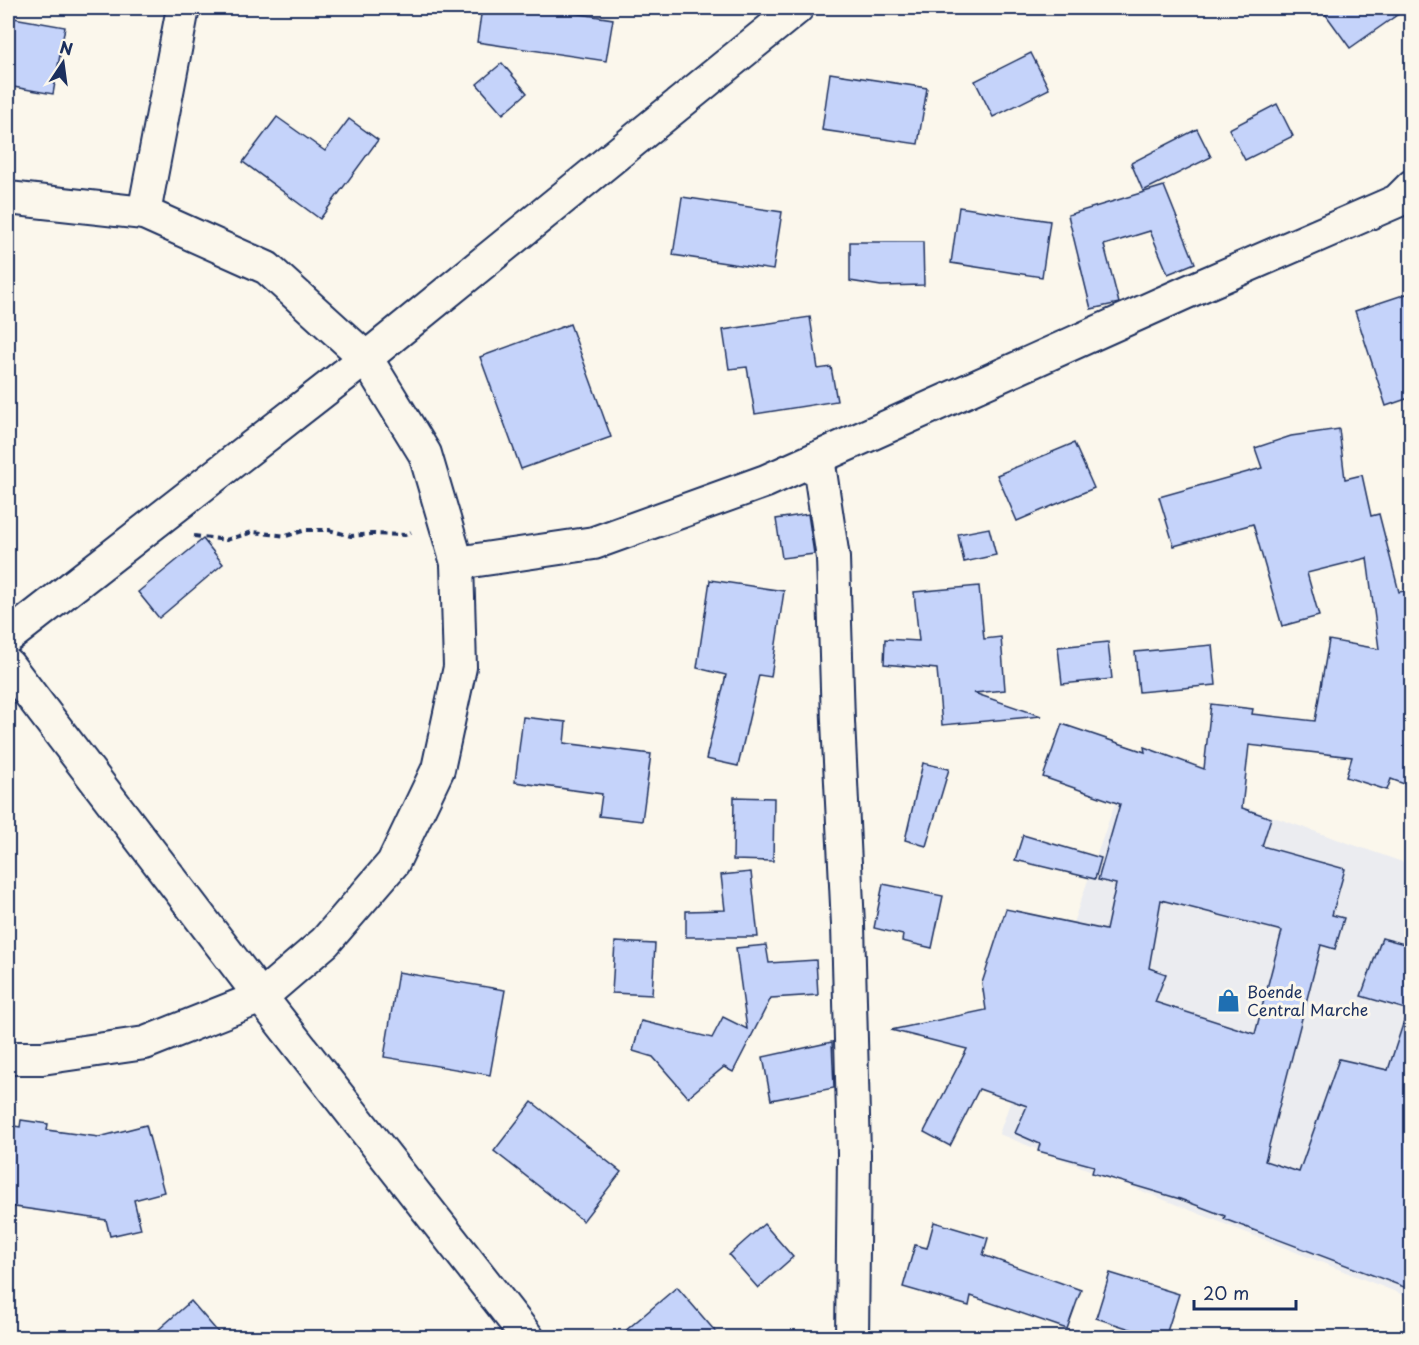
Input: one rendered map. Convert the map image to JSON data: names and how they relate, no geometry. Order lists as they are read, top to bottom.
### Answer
{
  "places": {
    "shop": ["Boende Central Marche"]
  },
  "scale_bar": "20 m",
  "north": "top"
}
